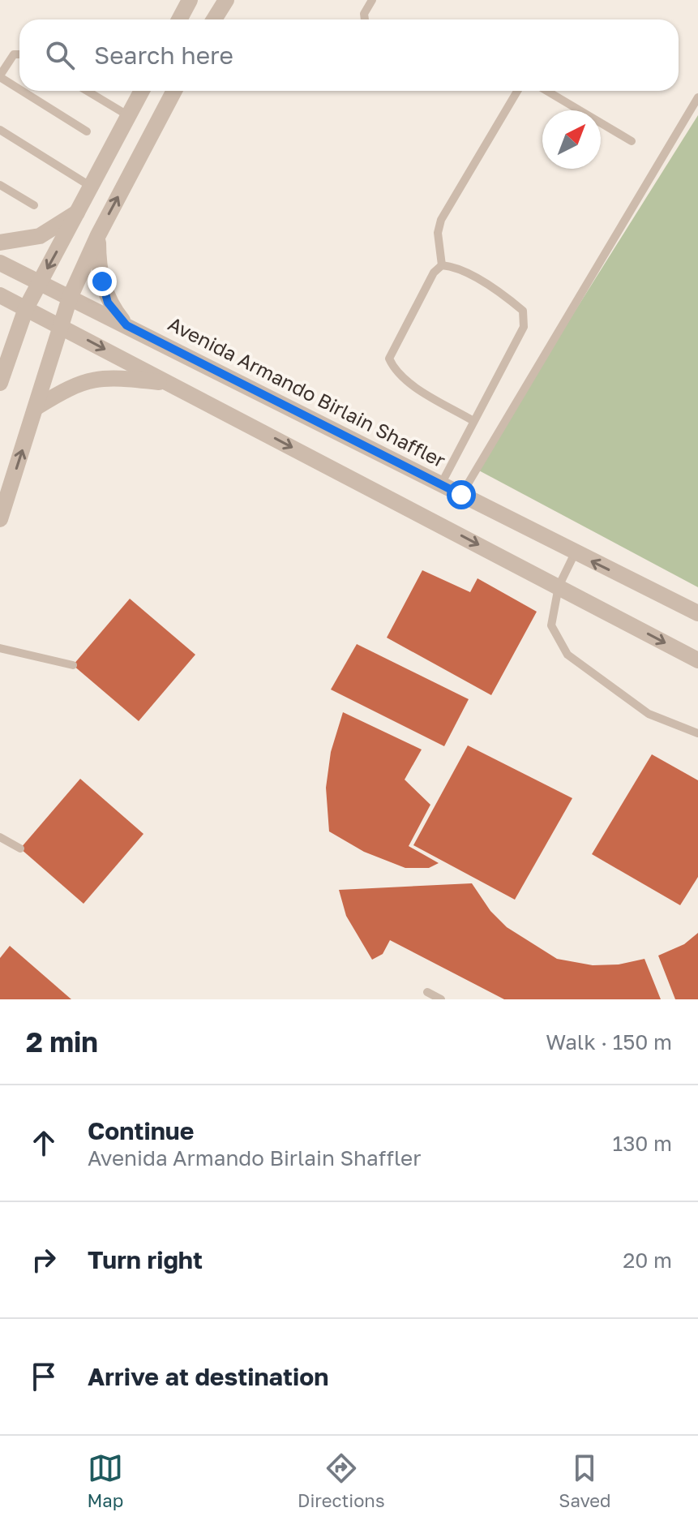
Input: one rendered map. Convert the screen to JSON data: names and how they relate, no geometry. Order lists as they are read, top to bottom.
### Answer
{
  "streets": {
    "street": ["Avenida Armando Birlain Shaffler"]
  },
  "north": "top right",
  "page": {
    "search": "Search here",
    "heading": ["2 min", "Walk · 150 m"],
    "list": [
      ["Continue", "Avenida Armando Birlain Shaffler", "130 m"],
      ["Turn right", "20 m"],
      "Arrive at destination"
    ],
    "nav": ["Map", "Directions", "Saved"]
  }
}
